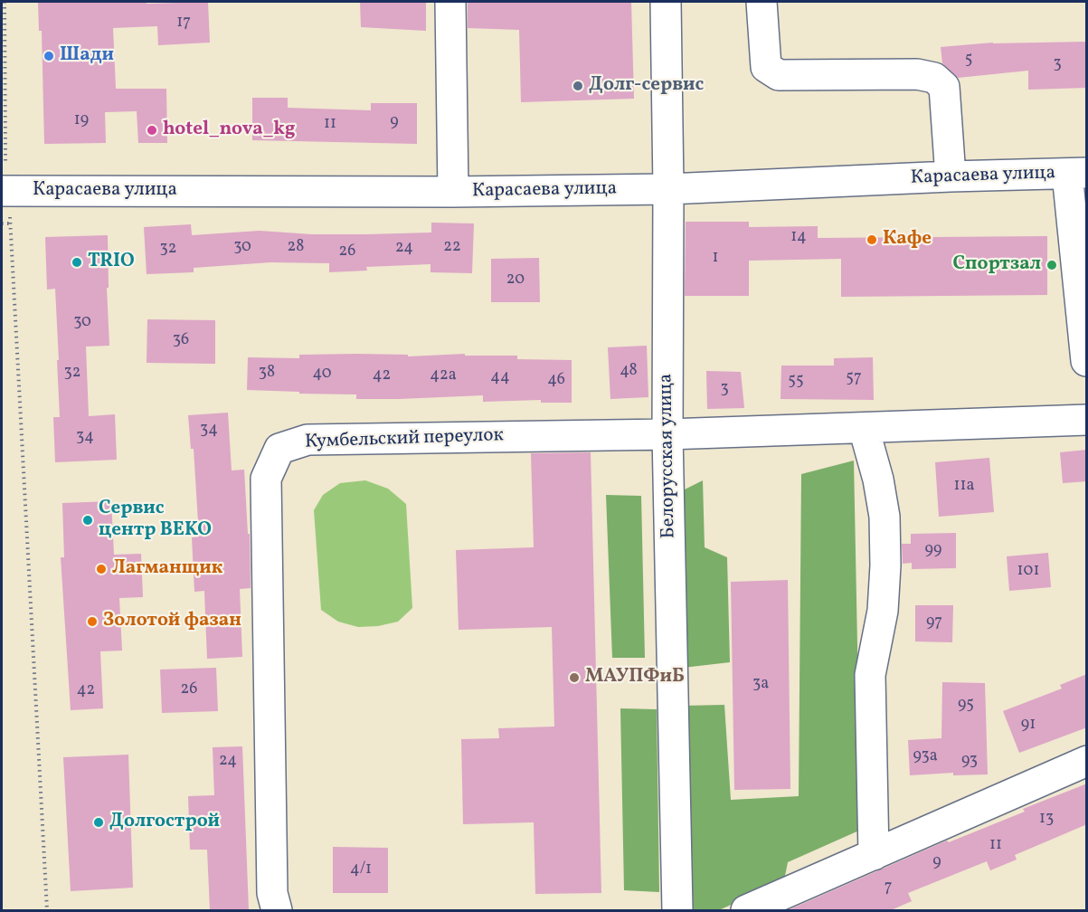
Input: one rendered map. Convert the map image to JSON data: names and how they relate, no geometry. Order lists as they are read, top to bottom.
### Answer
{
  "streets": {
    "street": ["Карасаева улица", "Кумбельский переулок", "Белорусская улица"]
  },
  "crossings": [
    ["Карасаева улица", "Белорусская улица"],
    ["Кумбельский переулок", "Белорусская улица"]
  ],
  "places": [
    "Шади",
    "Долг-сервис",
    "hotel_nova_kg",
    "Кафе",
    "TRIO",
    "Спортзал",
    "Сервис центр BEKO",
    "Лагманщик",
    "Золотой фазан",
    "МАУПФиБ",
    "Долгострой"
  ],
  "house_numbers": [
    "17",
    "5",
    "3",
    "19",
    "9",
    "11",
    "14",
    "30",
    "28",
    "22",
    "24",
    "32",
    "26",
    "1",
    "20",
    "30",
    "36",
    "48",
    "32",
    "38",
    "40",
    "42",
    "42а",
    "44",
    "57",
    "46",
    "55",
    "3",
    "34",
    "34",
    "11а",
    "99",
    "101",
    "97",
    "3а",
    "26",
    "42",
    "95",
    "91",
    "93а",
    "24",
    "93",
    "13",
    "11",
    "9",
    "4/1",
    "7"
  ]
}
